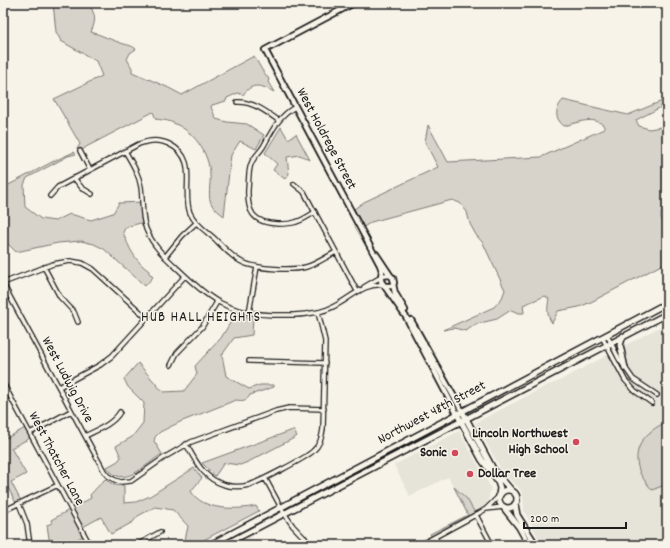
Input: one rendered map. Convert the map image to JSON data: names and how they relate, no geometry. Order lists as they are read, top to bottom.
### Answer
{
  "streets": {
    "main road": ["Northwest 48th Street"],
    "street": ["West Holdrege Street", "West Ludwig Drive", "West Thatcher Lane"]
  },
  "districts": ["HUB HALL HEIGHTS"],
  "places": ["Lincoln Northwest High School", "Sonic", "Dollar Tree"],
  "scale_bar": "200 m"
}
